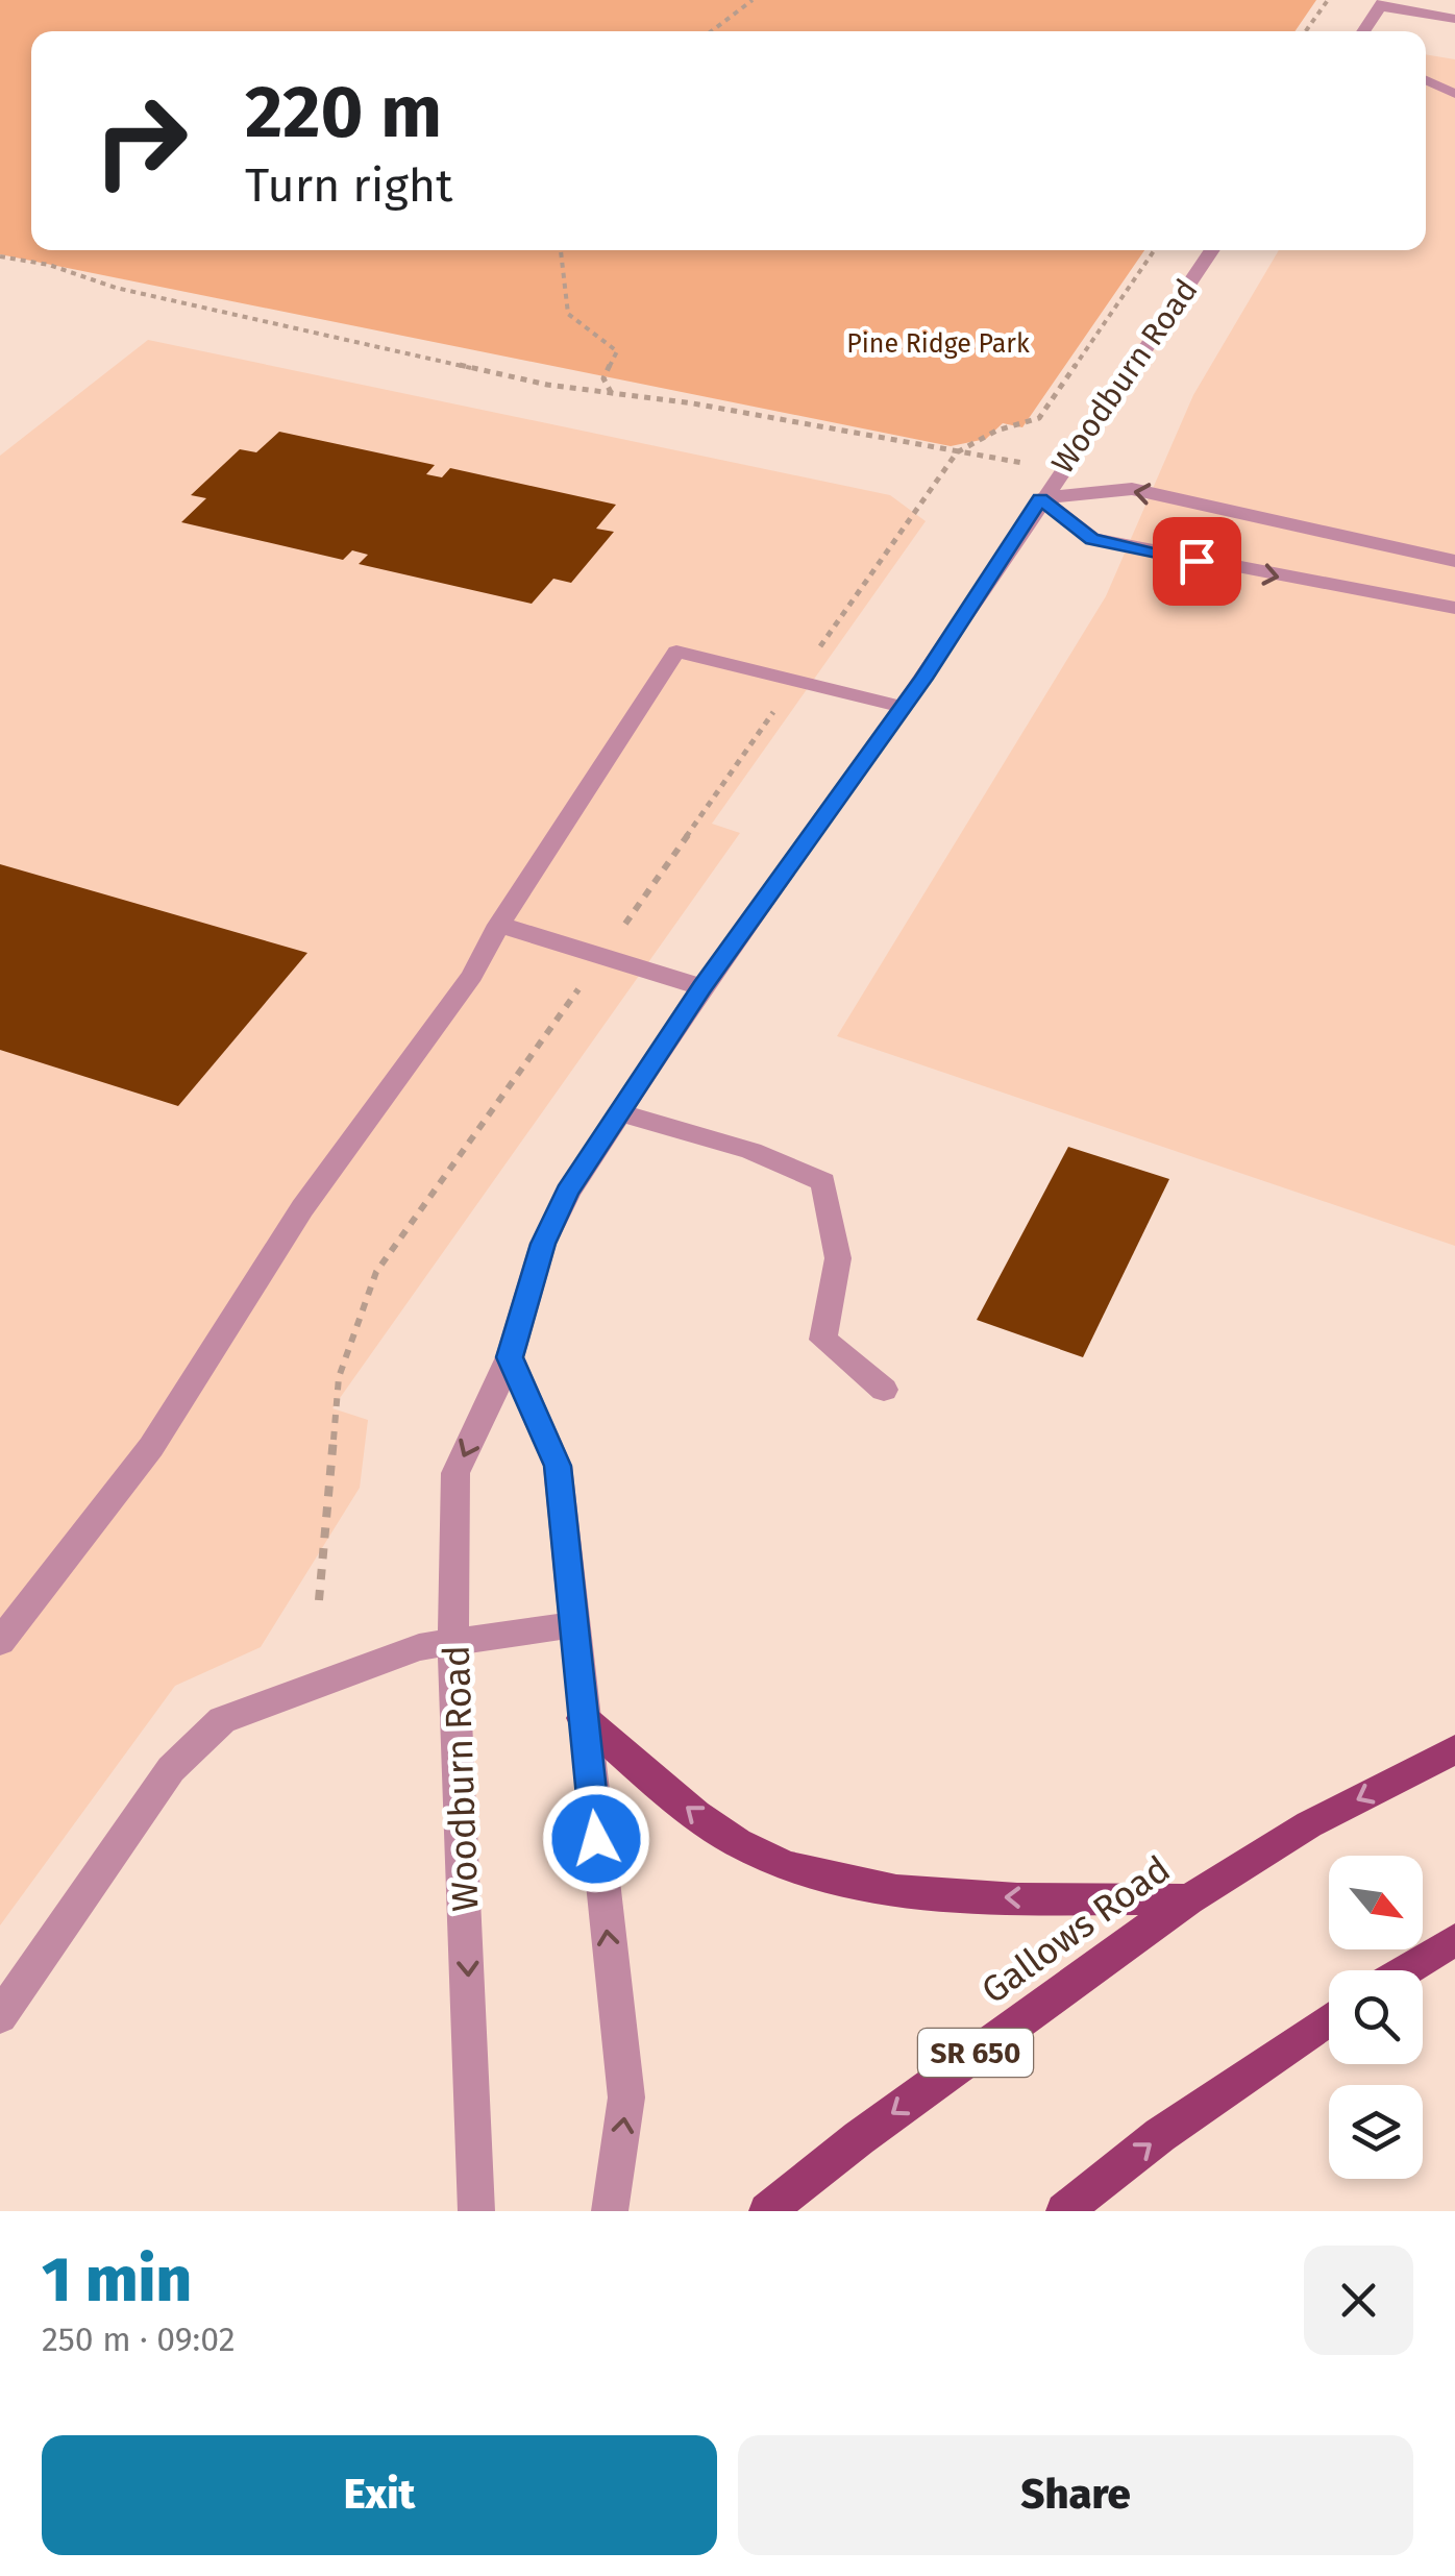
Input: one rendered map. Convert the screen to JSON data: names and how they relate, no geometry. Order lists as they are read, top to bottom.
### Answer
{
  "streets": {
    "main road": ["Gallows Road", "SR 650"],
    "street": ["Woodburn Road"]
  },
  "parks": ["Pine Ridge Park"],
  "north": "bottom right",
  "page": {
    "turn": ["220 m", "Turn right"],
    "heading": ["1 min", "250 m · 09:02"],
    "buttons": ["Exit", "Share"]
  }
}
